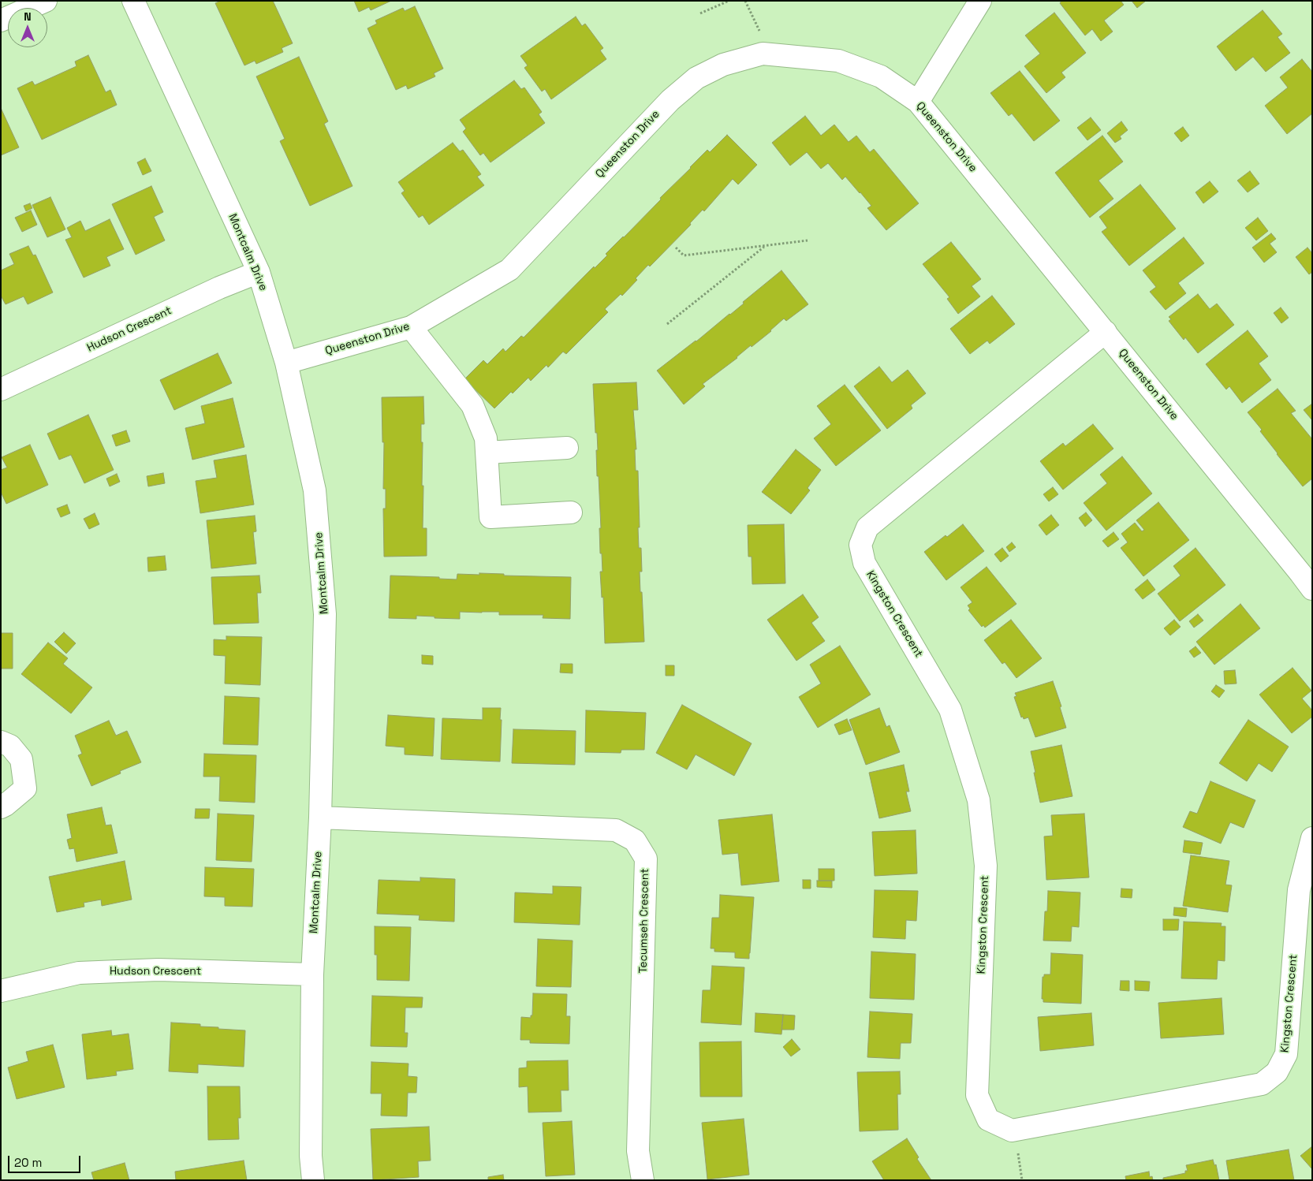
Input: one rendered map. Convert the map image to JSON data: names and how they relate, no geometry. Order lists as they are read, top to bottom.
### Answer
{
  "streets": {
    "street": [
      "Queenston Drive",
      "Montcalm Drive",
      "Hudson Crescent",
      "Kingston Crescent",
      "Tecumseh Crescent"
    ]
  },
  "crossings": [
    ["Queenston Drive", "Montcalm Drive"],
    ["Queenston Drive", "Kingston Crescent"],
    ["Montcalm Drive", "Hudson Crescent"],
    ["Montcalm Drive", "Tecumseh Crescent"]
  ],
  "scale_bar": "20 m",
  "north": "top"
}
